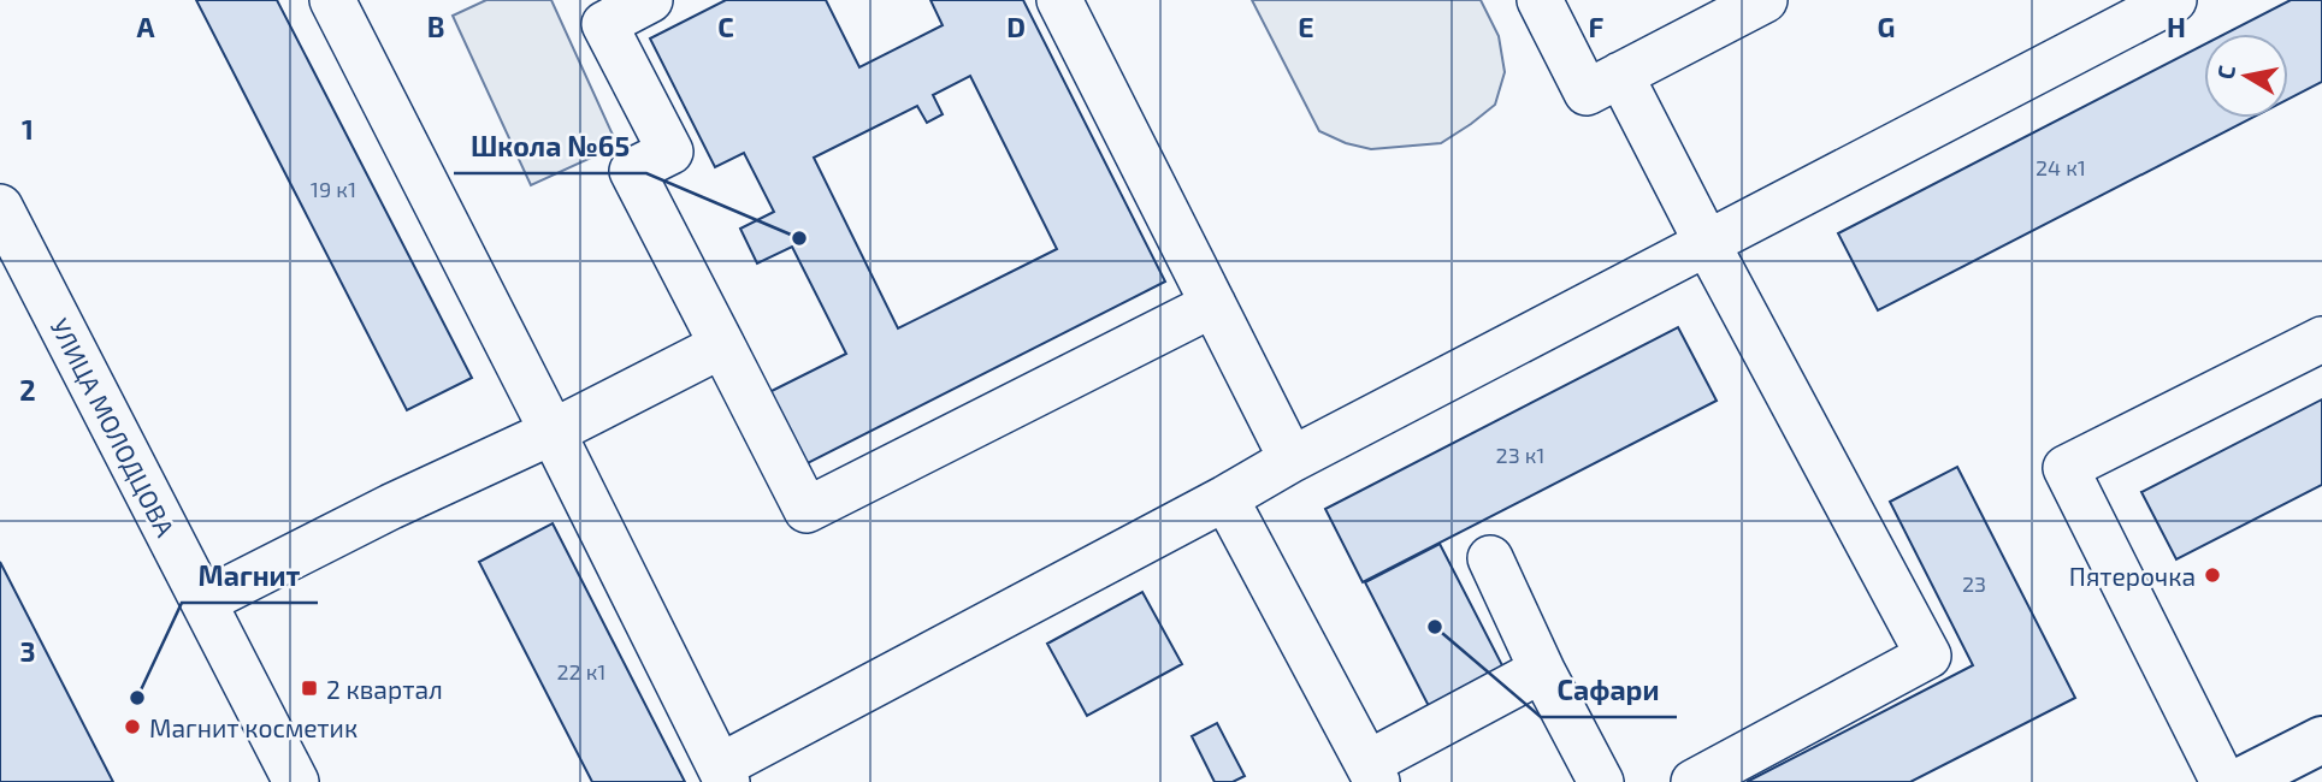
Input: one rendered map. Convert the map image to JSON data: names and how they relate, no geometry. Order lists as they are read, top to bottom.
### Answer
{
  "streets": {
    "street": ["УЛИЦА МОЛОДЦОВА"]
  },
  "places": {
    "other": [
      "Школа №65",
      "Пятерочка",
      "Сафари",
      "Магнит",
      "Магнит косметик"
    ],
    "transit": ["2 квартал"]
  },
  "house_numbers": [
    "24 к1",
    "19 к1",
    "23 к1",
    "23",
    "22 к1"
  ],
  "north": "left",
  "grid": {
    "columns": [
      "A",
      "B",
      "C",
      "D",
      "E",
      "F",
      "G",
      "H"
    ],
    "rows": ["1", "2", "3"]
  }
}
